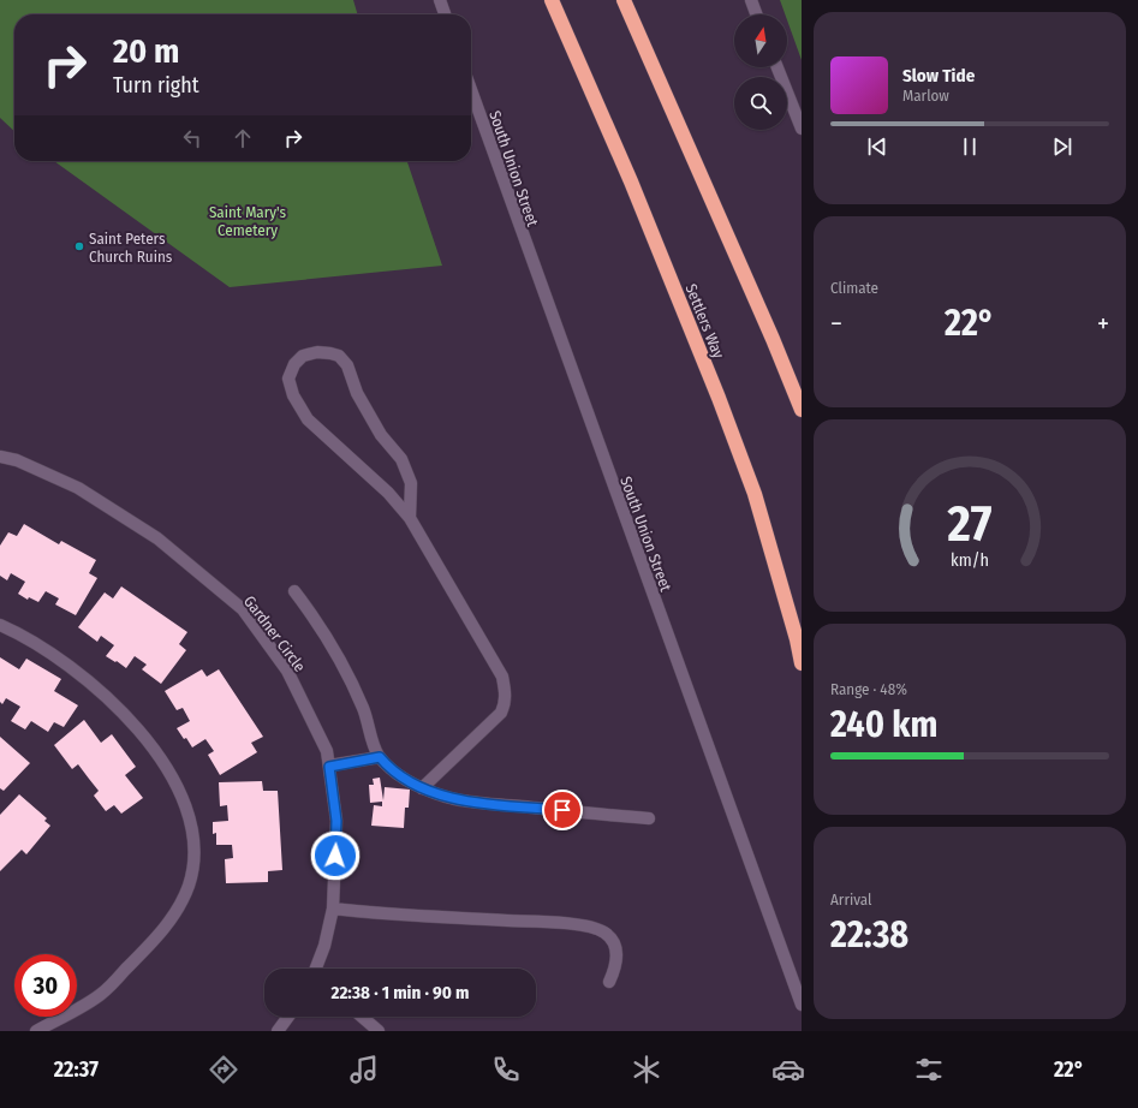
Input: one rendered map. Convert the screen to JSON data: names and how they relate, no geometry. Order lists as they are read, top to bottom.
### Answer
{
  "streets": {
    "highway": ["Settlers Way"],
    "street": ["South Union Street", "Gardner Circle"]
  },
  "parks": ["Saint Mary's Cemetery"],
  "places": ["Saint Peters Church Ruins"],
  "north": "top",
  "page": {
    "turn": ["20 m", "Turn right"],
    "song": ["Slow Tide", "Marlow"],
    "tile": [
      "Climate",
      ["Range · 48%", "240 km"],
      ["Arrival", "22:38"]
    ],
    "heat": ["−", "22°", "+"],
    "limit": "30",
    "trip": "22:38 · 1 min · 90 m",
    "tabs": ["22:37", "22°"],
    "gauge": ["27", "km/h"]
  }
}
